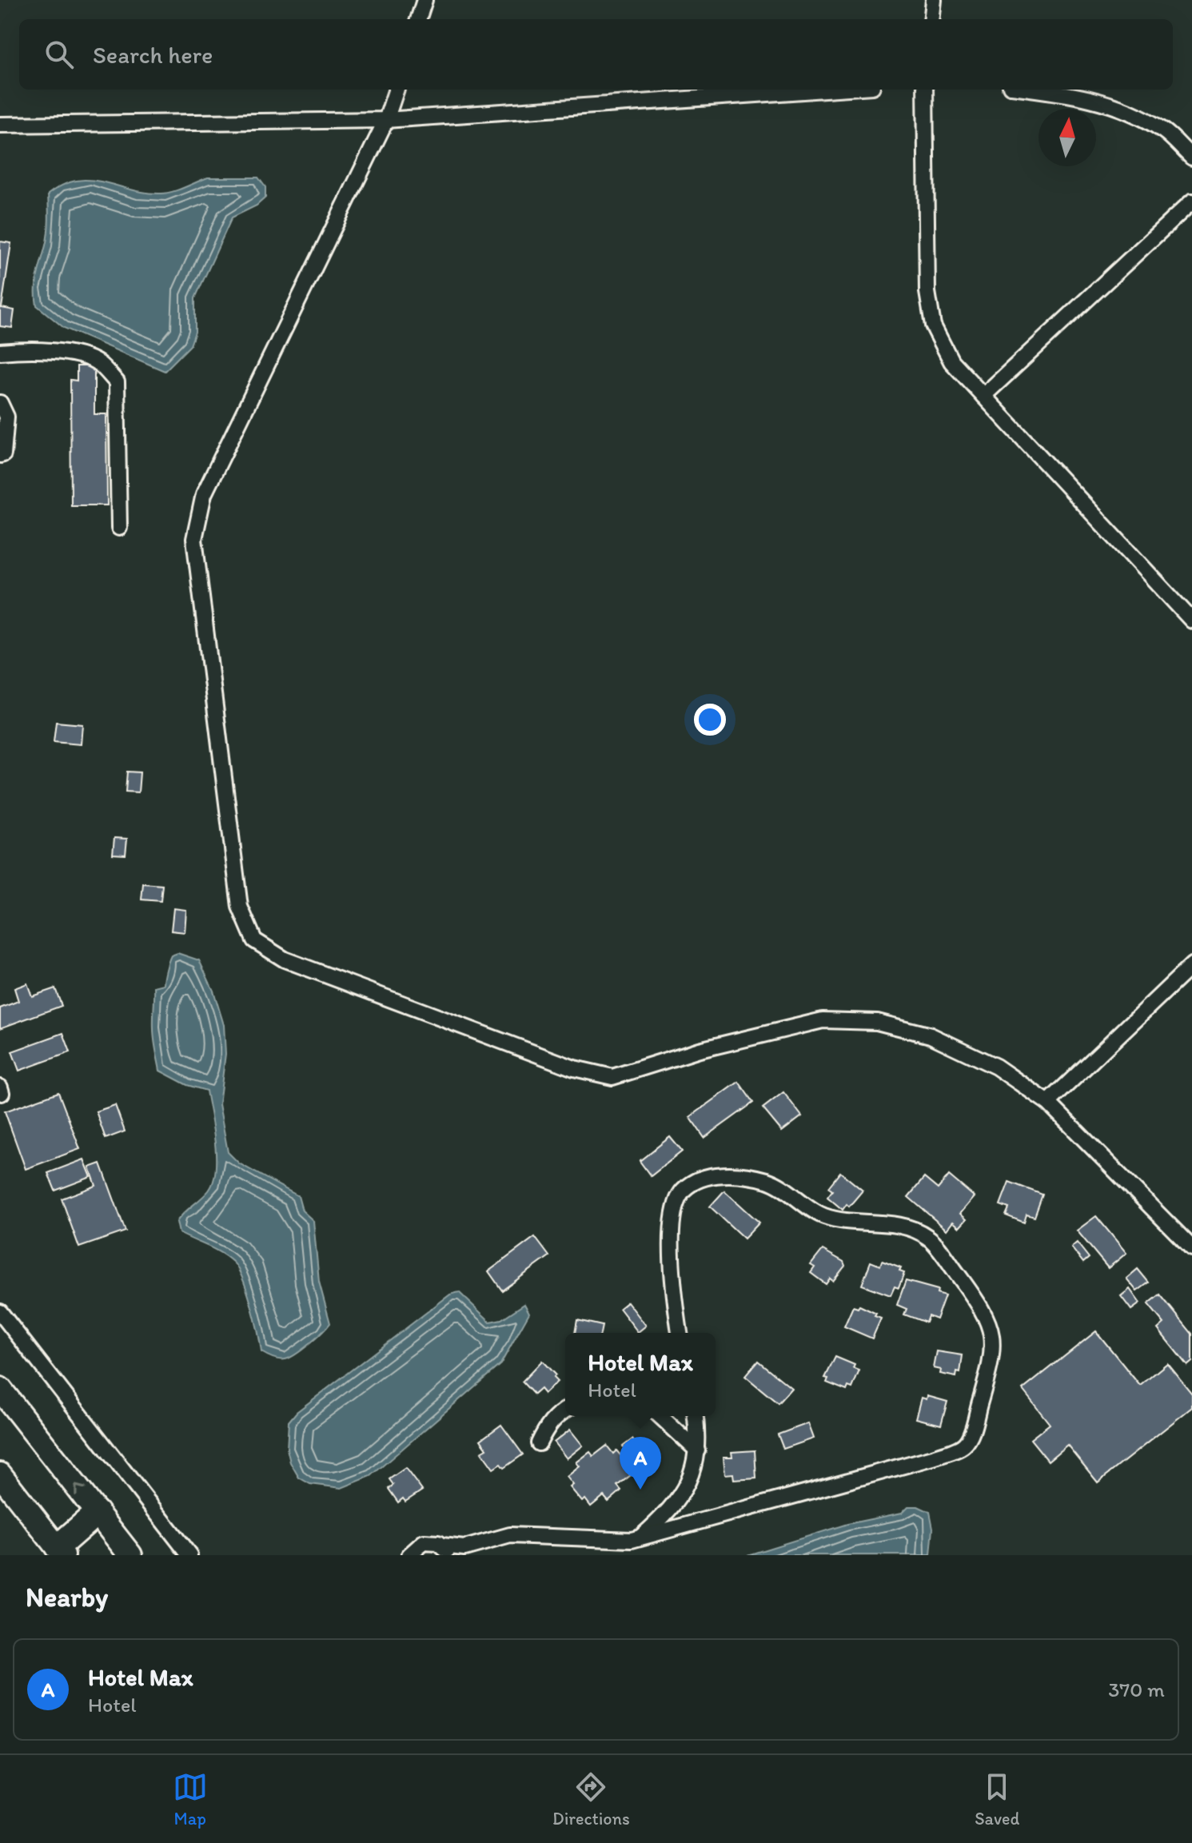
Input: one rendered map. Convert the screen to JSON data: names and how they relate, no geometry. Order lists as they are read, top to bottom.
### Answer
{
  "north": "top",
  "page": {
    "search": "Search here",
    "popup": ["Hotel Max", "Hotel"],
    "pins": "A",
    "heading": "Nearby",
    "list": [
      {
        "mark": "A",
        "name": "Hotel Max",
        "note": "Hotel",
        "value": "370 m"
      }
    ],
    "nav": ["Map", "Directions", "Saved"]
  }
}
